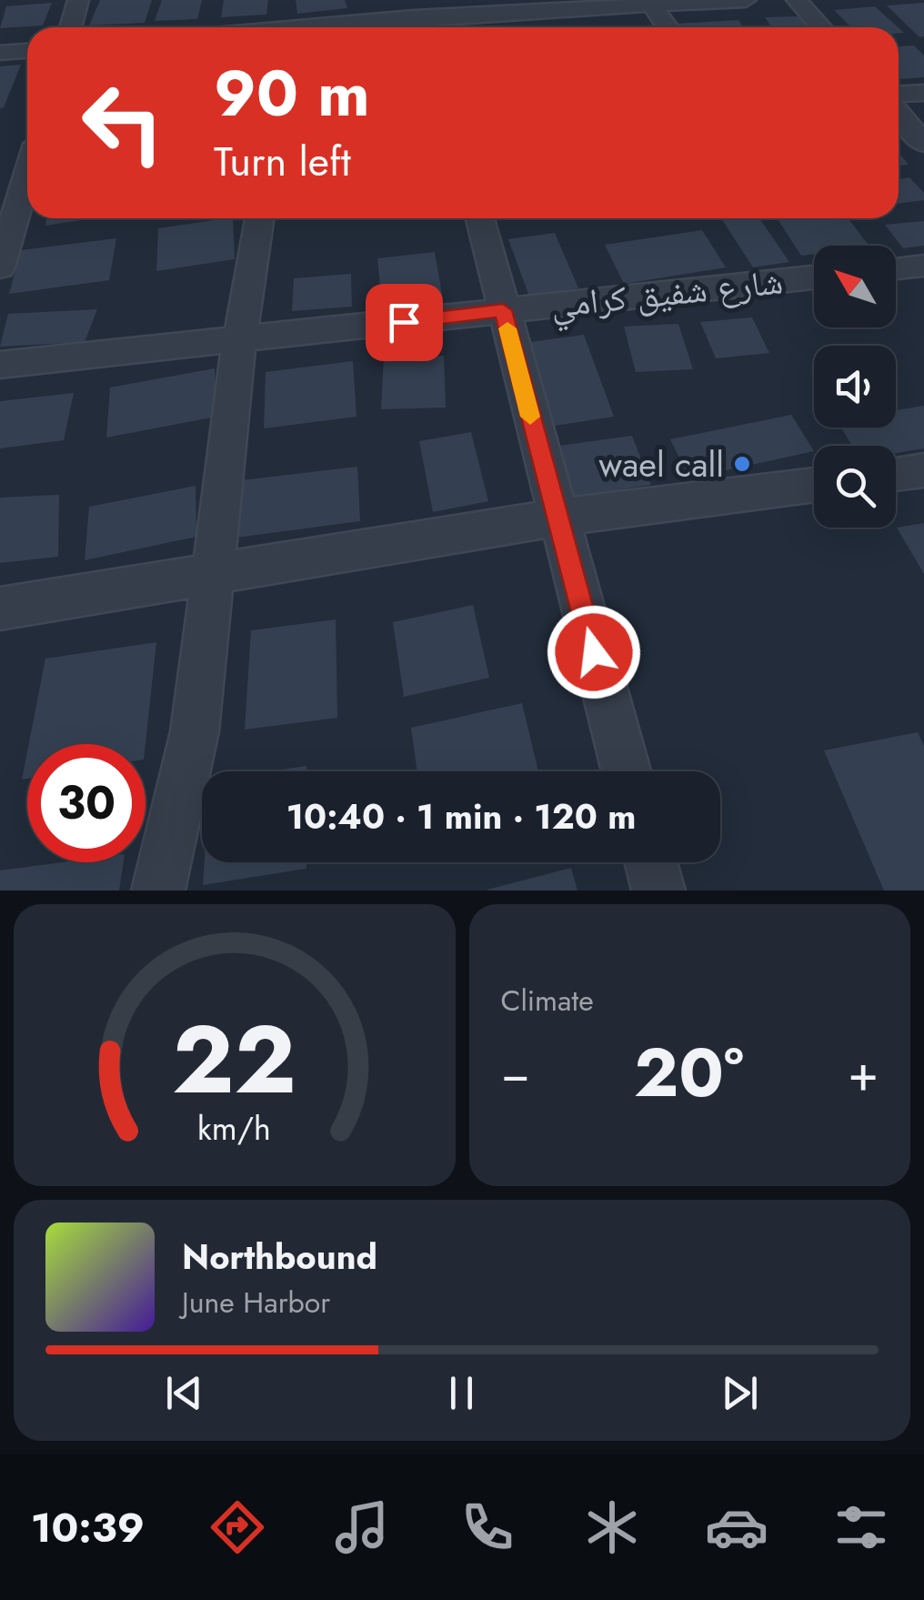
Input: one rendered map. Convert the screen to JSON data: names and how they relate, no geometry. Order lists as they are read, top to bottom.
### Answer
{
  "streets": {
    "street": ["شارع شفيق كرامي"]
  },
  "places": ["wael call"],
  "north": "top left",
  "page": {
    "turn": ["90 m", "Turn left"],
    "limit": "30",
    "trip": "10:40 · 1 min · 120 m",
    "tile": "Climate",
    "heat": ["−", "20°", "+"],
    "song": ["Northbound", "June Harbor"],
    "tabs": "10:39",
    "gauge": ["22", "km/h"]
  }
}
